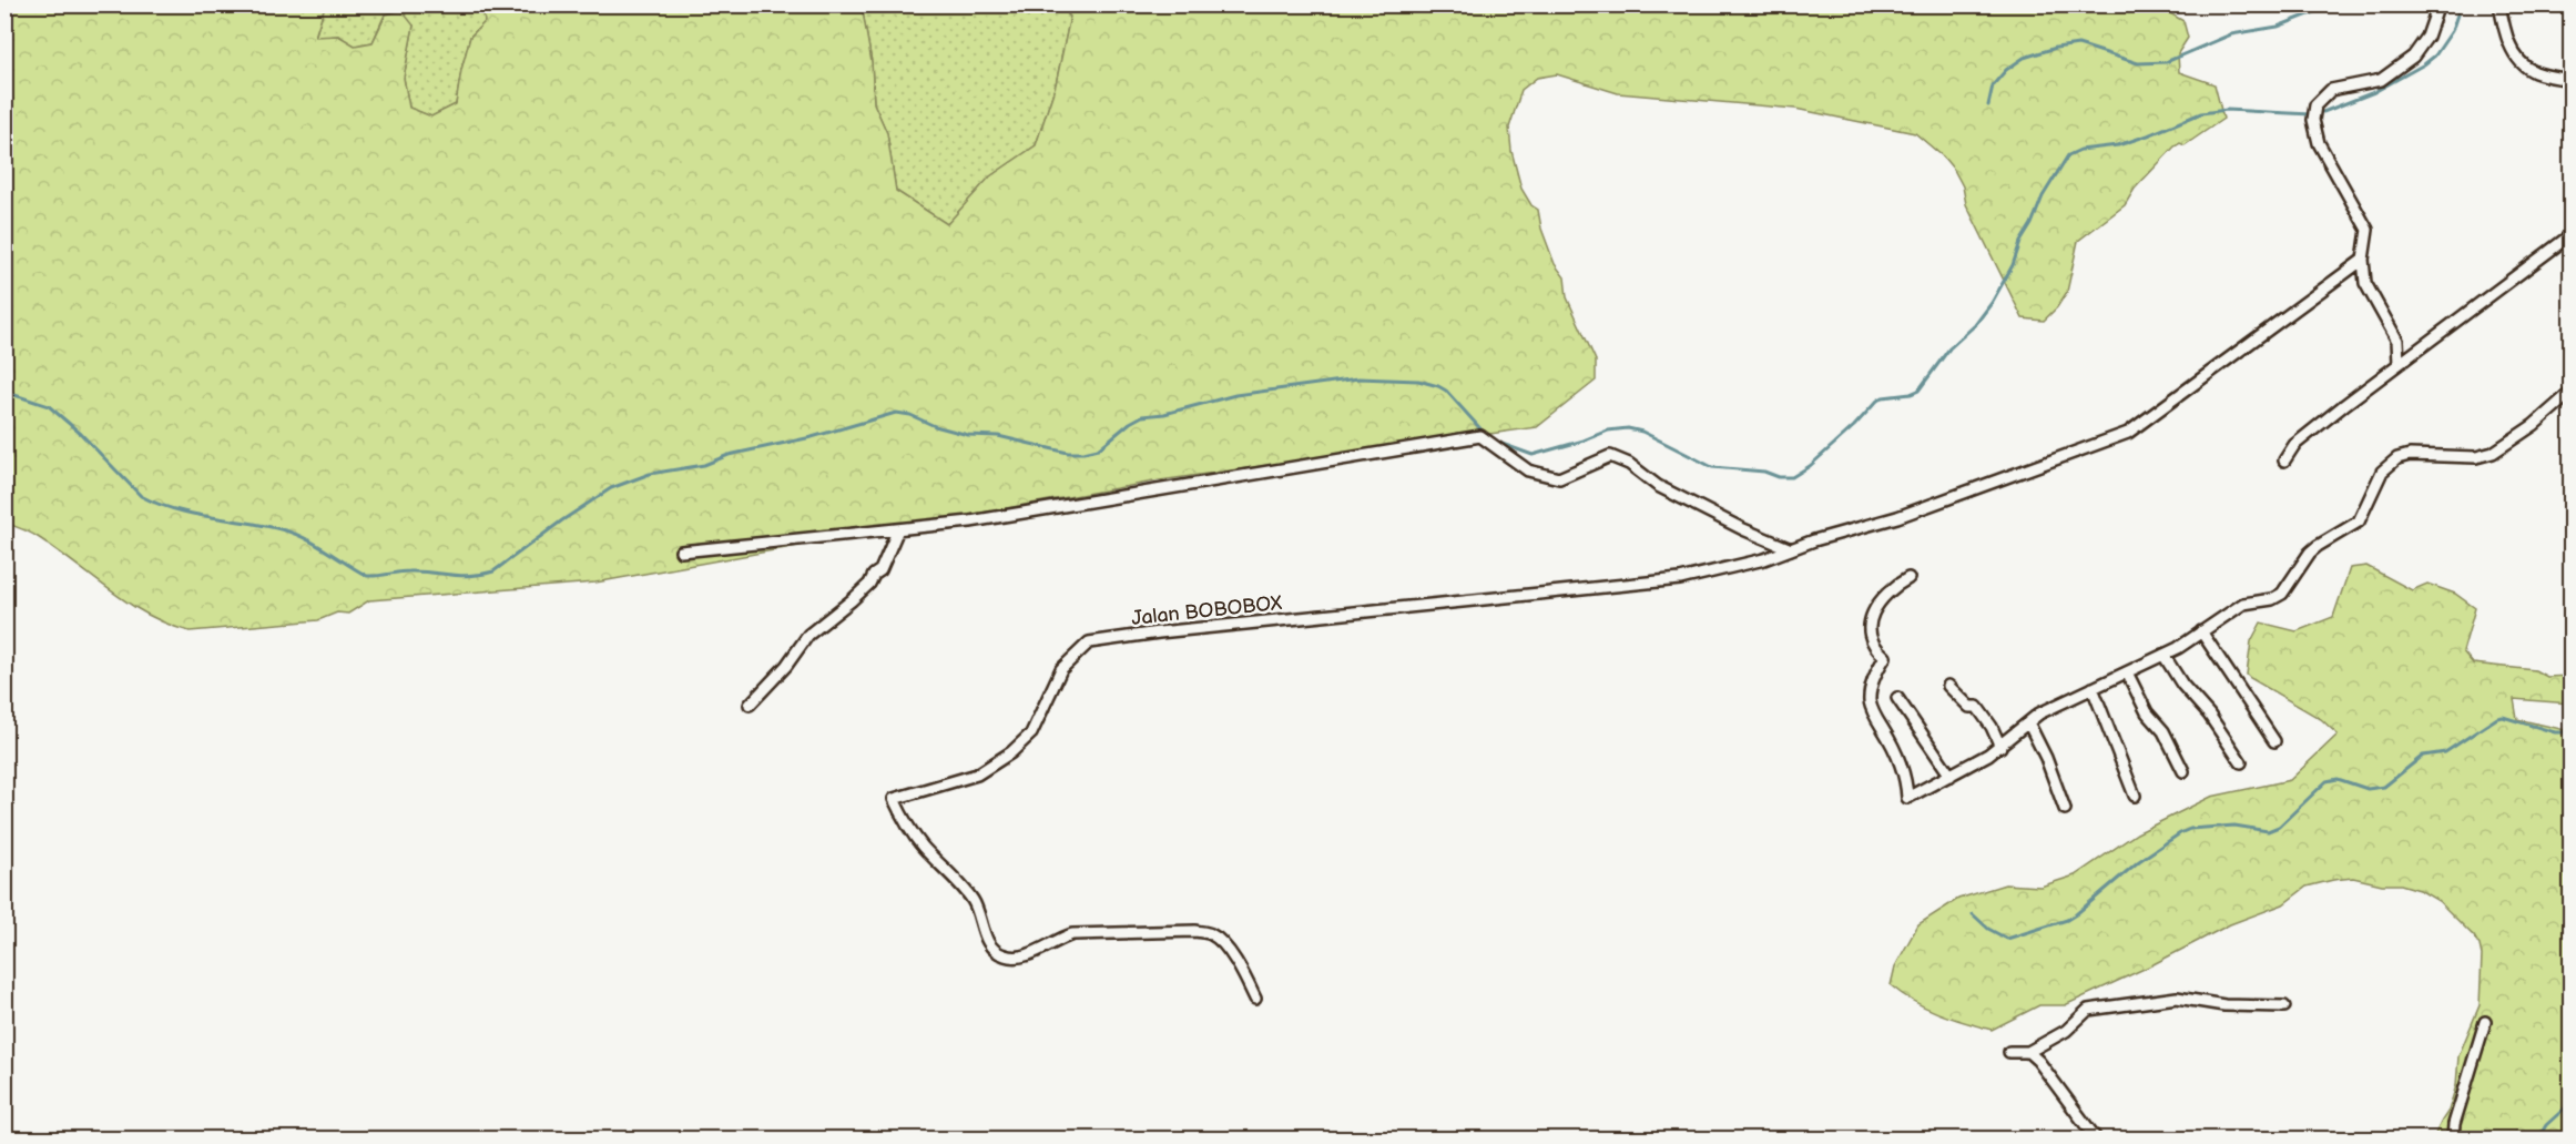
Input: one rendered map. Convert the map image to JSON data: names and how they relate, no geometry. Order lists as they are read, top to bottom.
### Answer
{
  "streets": {
    "street": ["Jalan BOBOBOX"]
  }
}
